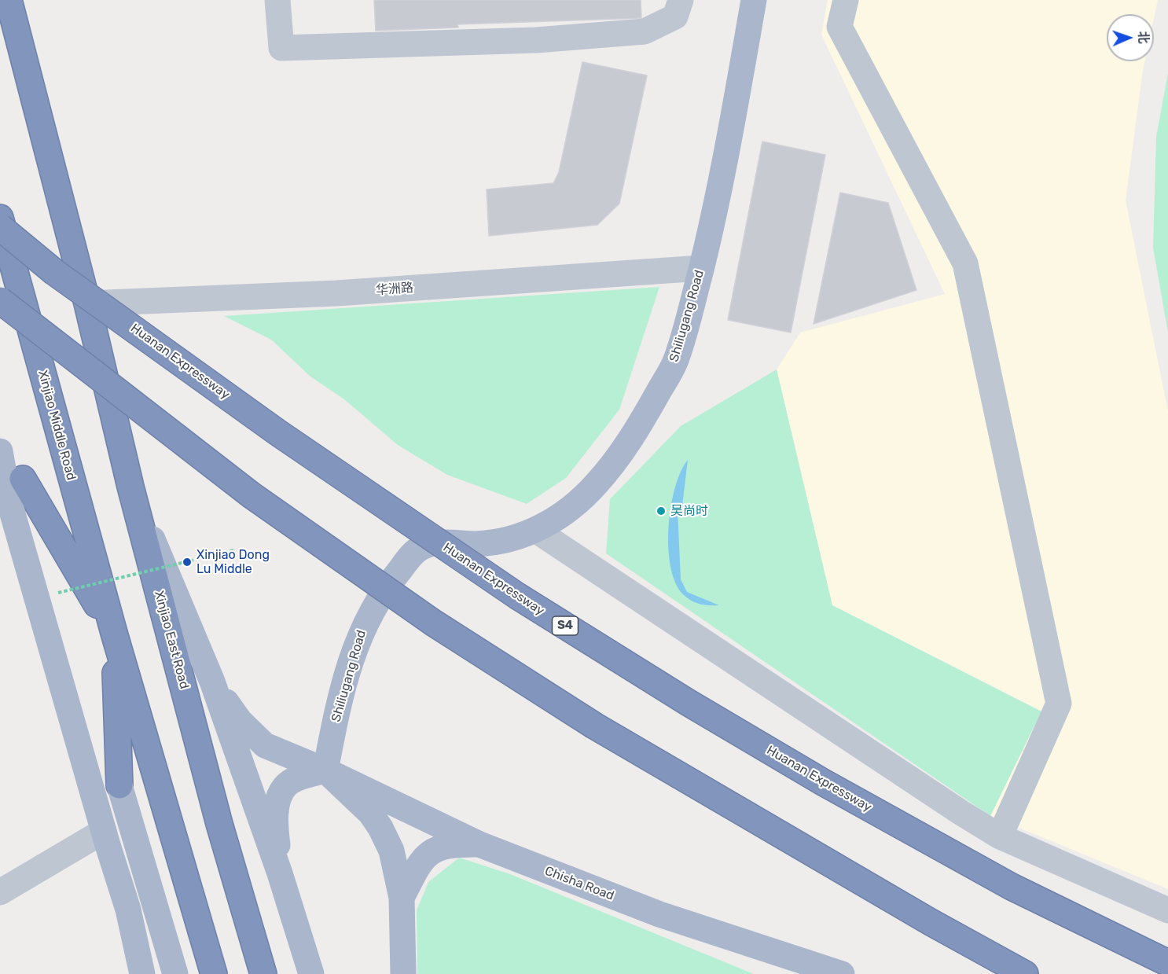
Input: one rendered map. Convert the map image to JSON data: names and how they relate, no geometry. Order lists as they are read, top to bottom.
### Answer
{
  "streets": {
    "highway": [
      "Huanan Expressway",
      "Xinjiao Middle Road",
      "S4",
      "Xinjiao East Road"
    ],
    "main road": ["Shiliugang Road", "Chisha Road"],
    "street": ["华洲路"]
  },
  "crossings": [
    ["华洲路", "Shiliugang Road"],
    ["华洲路", "Xinjiao East Road"],
    ["Shiliugang Road", "Chisha Road"]
  ],
  "places": ["吴尚时", "Xinjiao Dong Lu Middle"],
  "north": "right"
}
